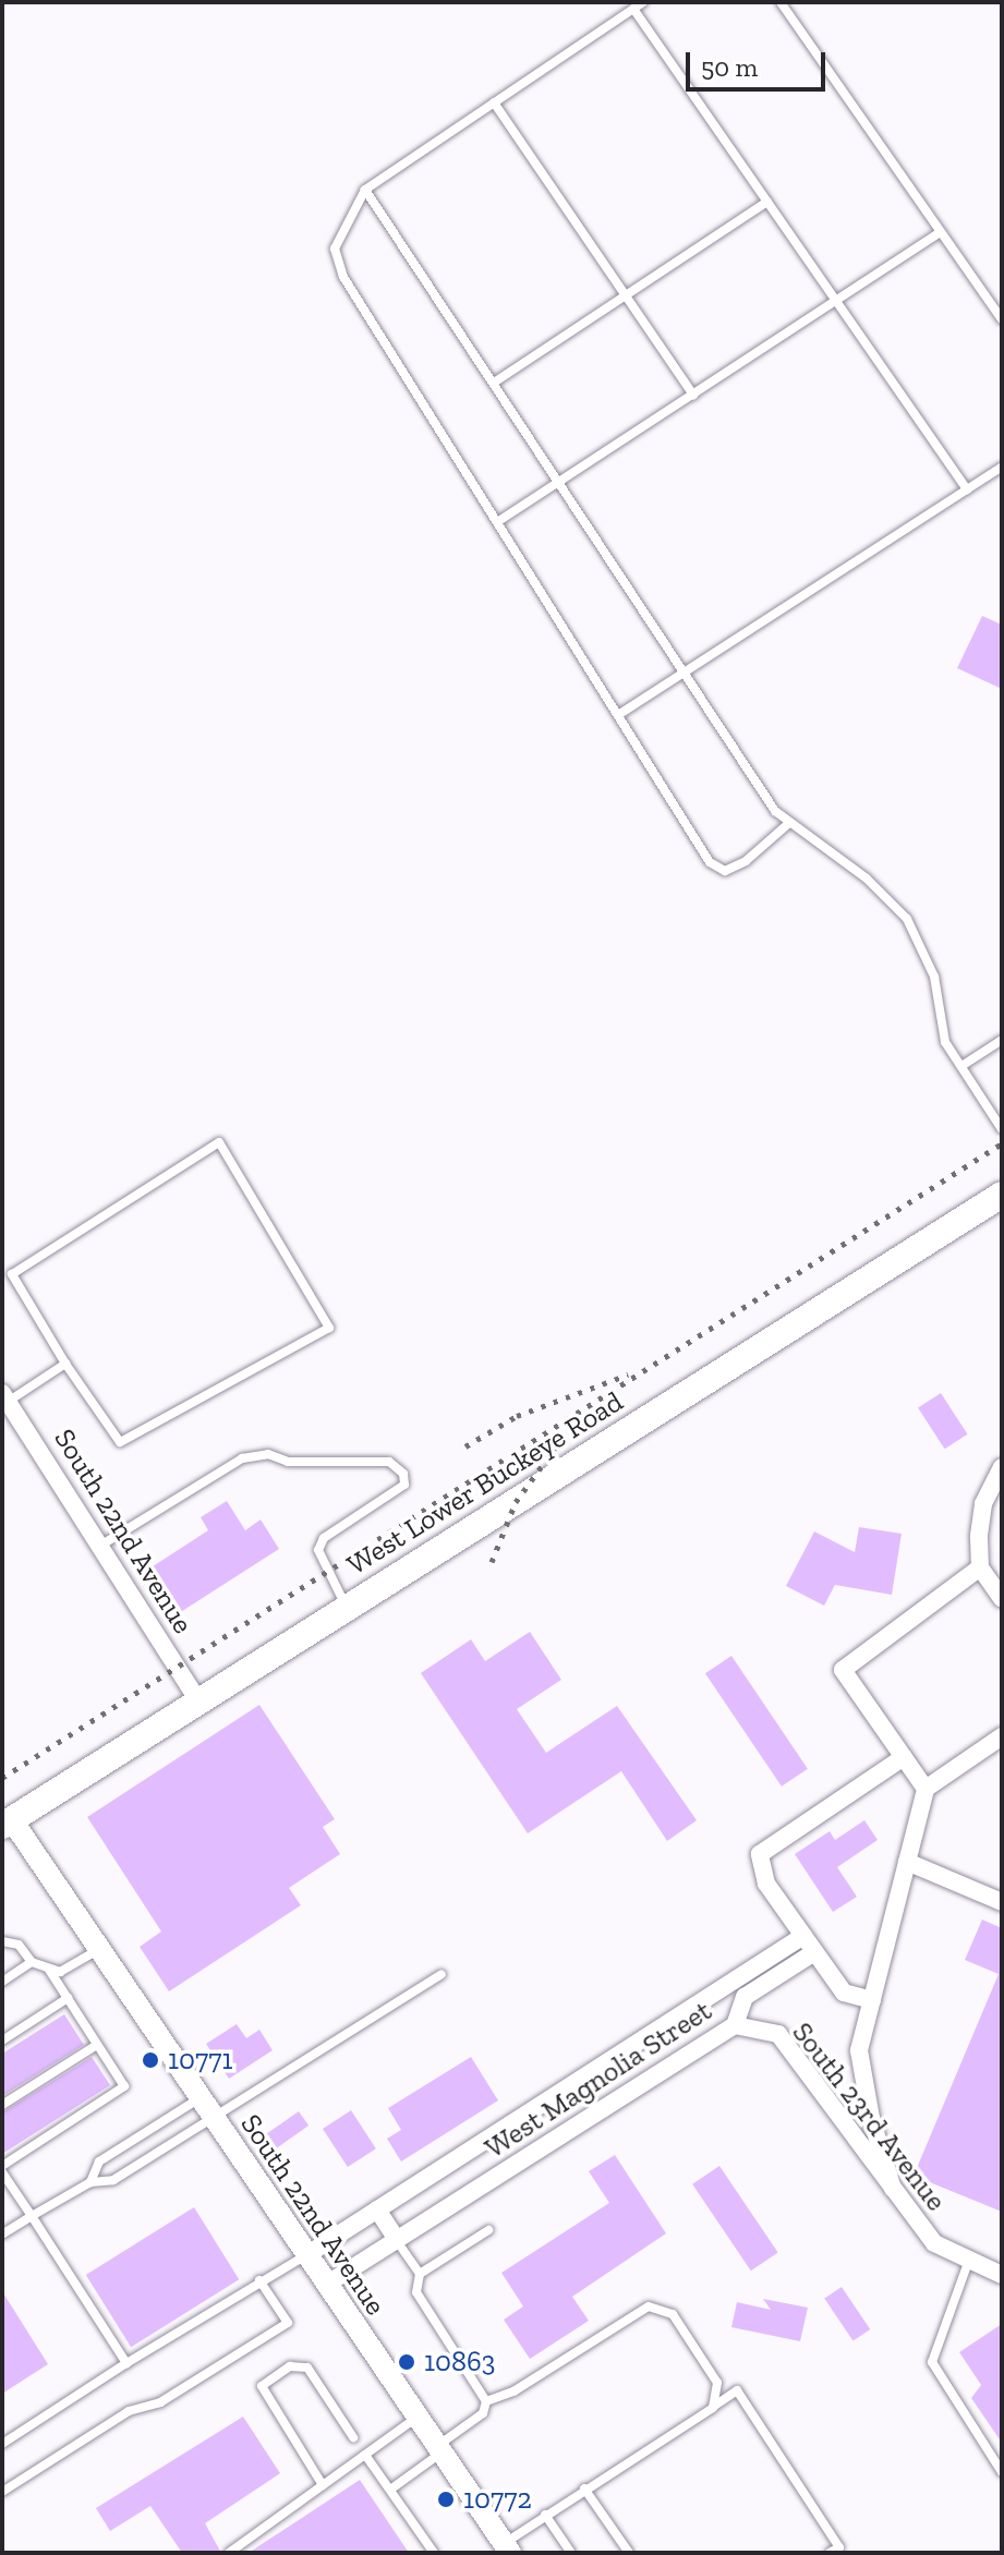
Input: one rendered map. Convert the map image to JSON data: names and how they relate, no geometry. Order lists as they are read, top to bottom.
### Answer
{
  "streets": {
    "main road": ["West Lower Buckeye Road"],
    "street": ["South 22nd Avenue", "West Magnolia Street", "South 23rd Avenue"]
  },
  "crossings": [
    ["West Lower Buckeye Road", "South 22nd Avenue"],
    ["South 22nd Avenue", "West Magnolia Street"],
    ["West Magnolia Street", "South 23rd Avenue"]
  ],
  "places": ["10771", "10863", "10772"],
  "scale_bar": "50 m"
}
